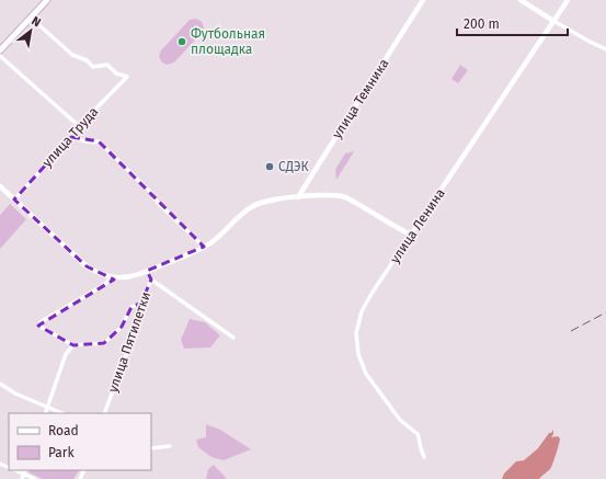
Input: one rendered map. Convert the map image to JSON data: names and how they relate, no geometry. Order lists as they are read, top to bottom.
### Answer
{
  "streets": {
    "street": [
      "улица Темника",
      "улица Труда",
      "улица Ленина",
      "улица Пятилетки"
    ]
  },
  "places": ["Футбольная площадка", "СДЭК"],
  "legend": ["Road", "Park"],
  "scale_bar": "200 m",
  "north": "top right"
}
